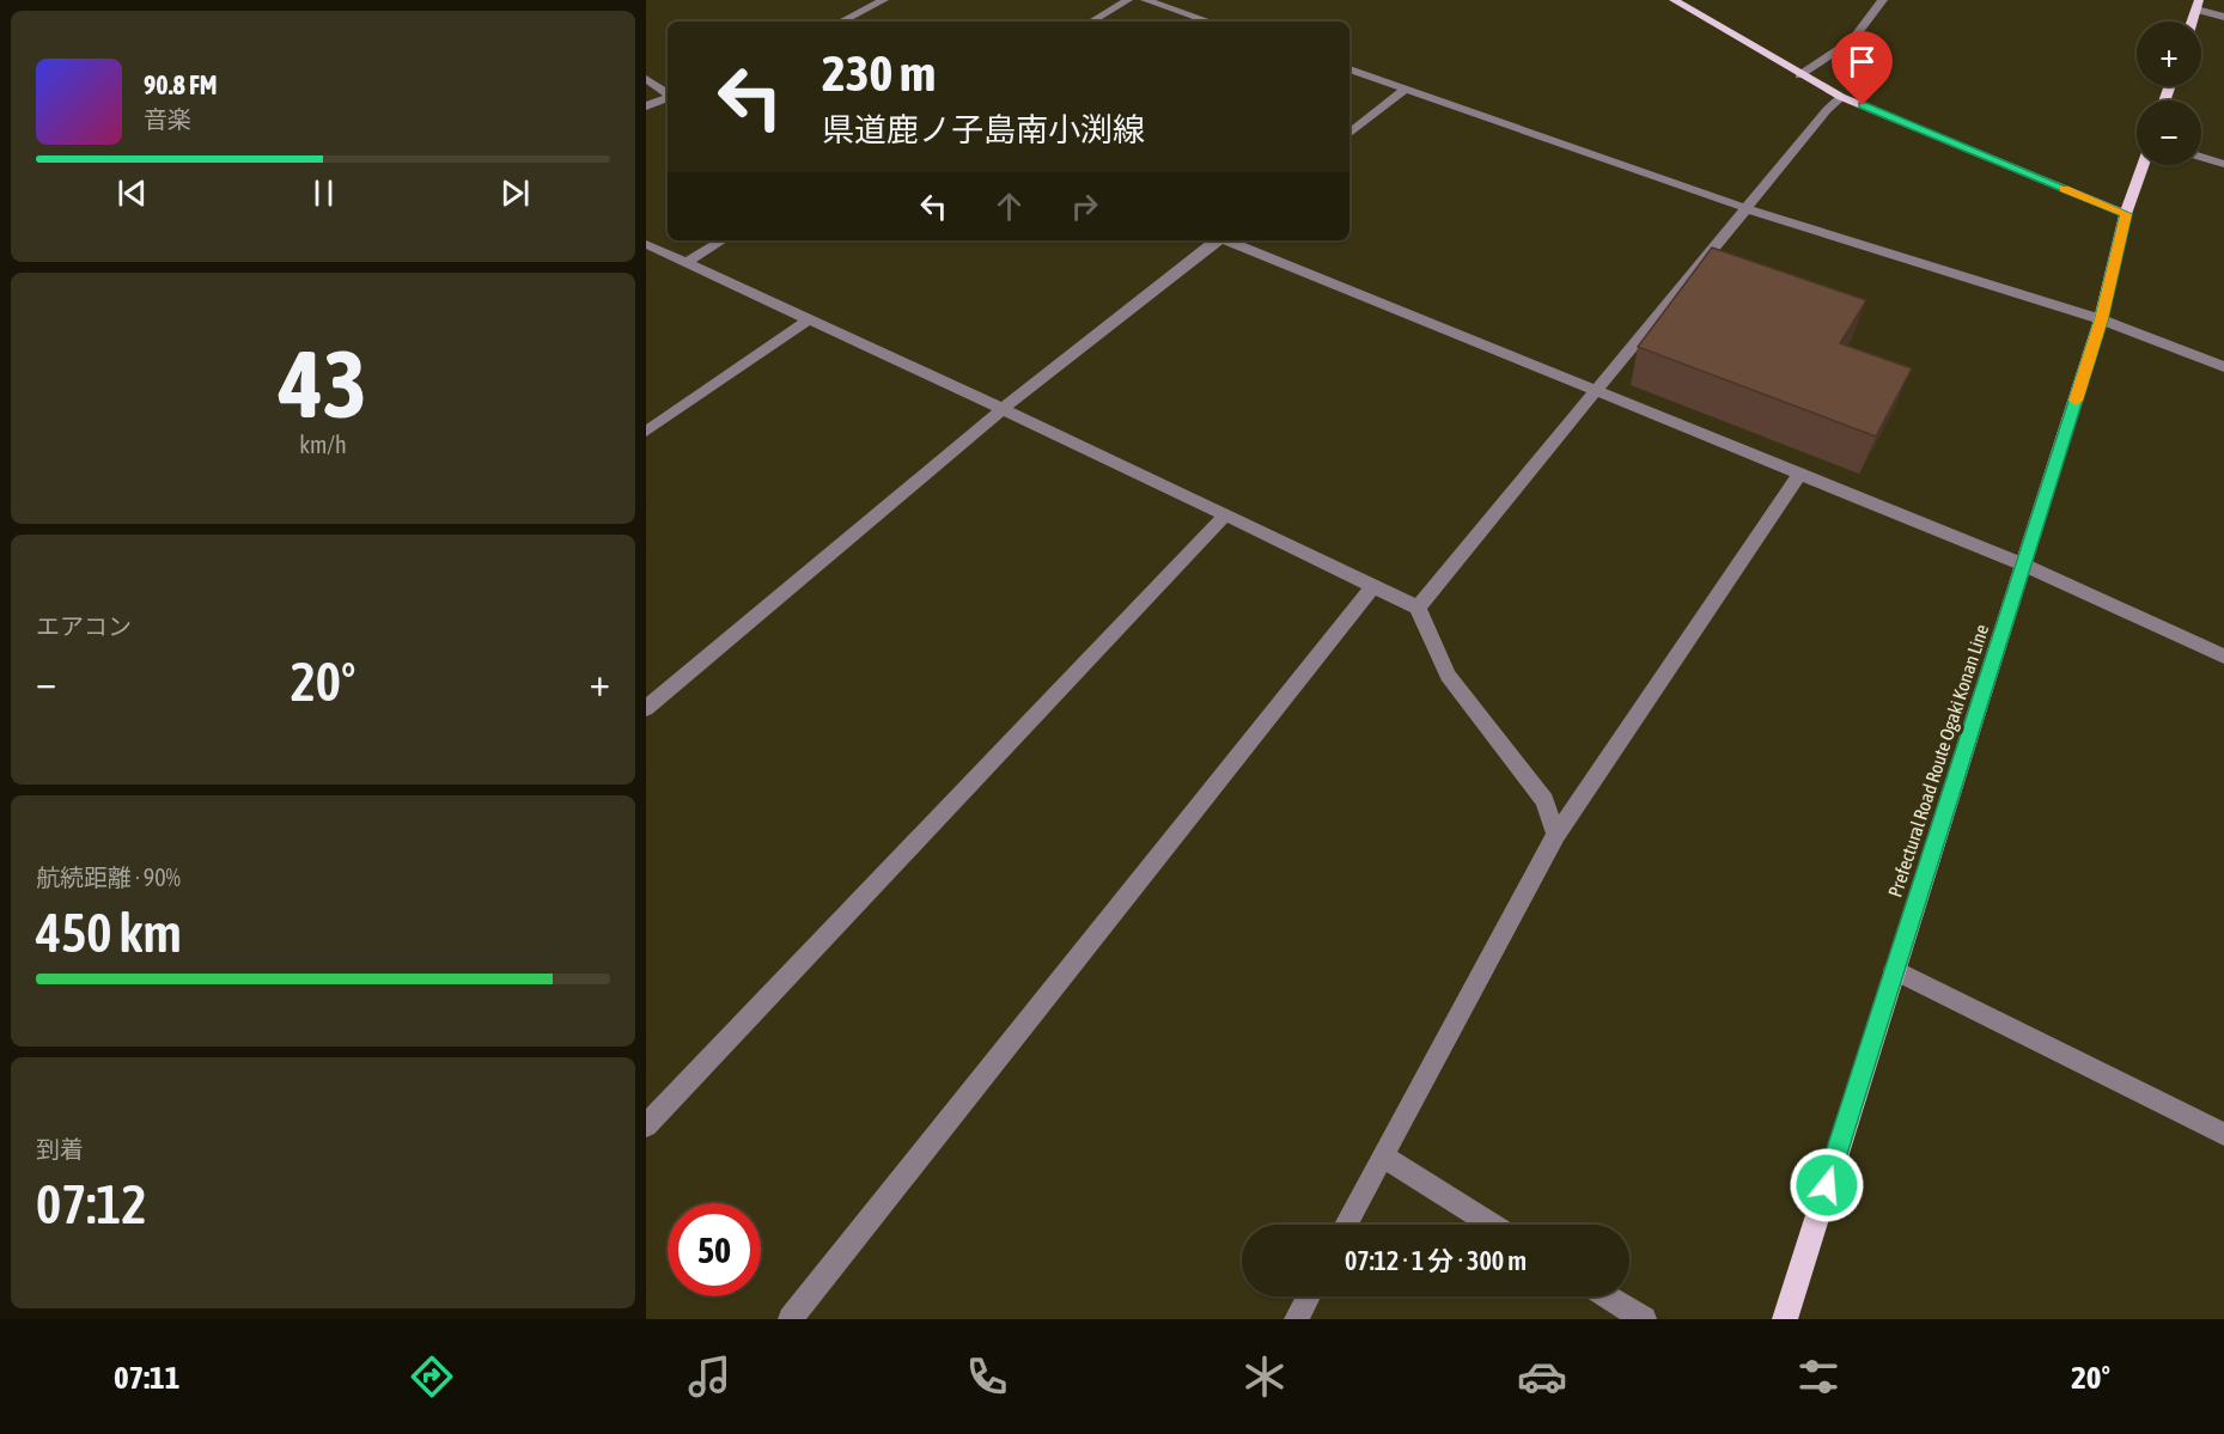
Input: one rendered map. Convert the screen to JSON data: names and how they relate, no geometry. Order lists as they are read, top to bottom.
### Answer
{
  "streets": {
    "main road": ["Prefectural Road Route Ogaki Konan Line"]
  },
  "page": {
    "map_buttons": ["+", "−"],
    "turn": ["230 m", "県道鹿ノ子島南小渕線"],
    "song": ["90.8 FM", "音楽"],
    "tile": [
      ["43", "km/h"],
      "エアコン",
      ["航続距離 · 90%", "450 km"],
      ["到着", "07:12"]
    ],
    "heat": ["−", "20°", "+"],
    "limit": "50",
    "trip": "07:12 · 1 分 · 300 m",
    "tabs": ["07:11", "20°"]
  }
}
